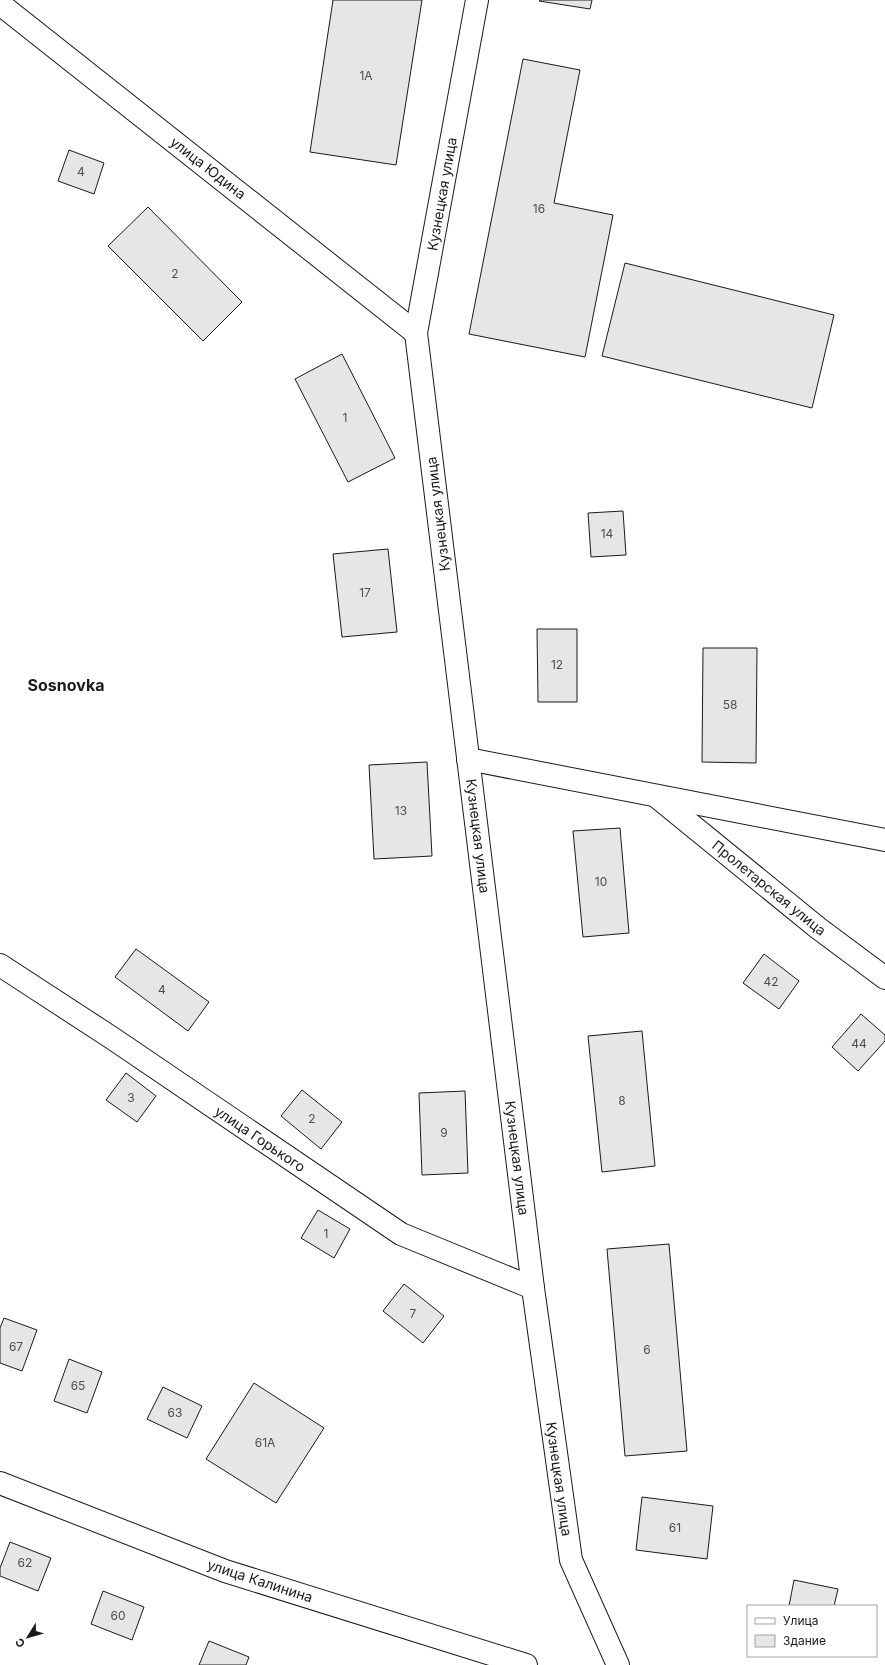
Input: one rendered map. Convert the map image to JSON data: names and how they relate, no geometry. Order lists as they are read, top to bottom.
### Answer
{
  "streets": {
    "street": [
      "улица Юдина",
      "Кузнецкая улица",
      "Пролетарская улица",
      "улица Горького",
      "улица Калинина"
    ]
  },
  "crossings": [
    ["улица Юдина", "Кузнецкая улица"],
    ["Кузнецкая улица", "Пролетарская улица"],
    ["Кузнецкая улица", "улица Горького"]
  ],
  "districts": ["Sosnovka"],
  "house_numbers": [
    "1А",
    "4",
    "16",
    "2",
    "1",
    "14",
    "17",
    "12",
    "58",
    "13",
    "10",
    "42",
    "4",
    "44",
    "3",
    "8",
    "2",
    "9",
    "1",
    "7",
    "67",
    "6",
    "65",
    "63",
    "61А",
    "61",
    "62",
    "60"
  ],
  "legend": ["Улица", "Здание"],
  "north": "bottom left"
}
